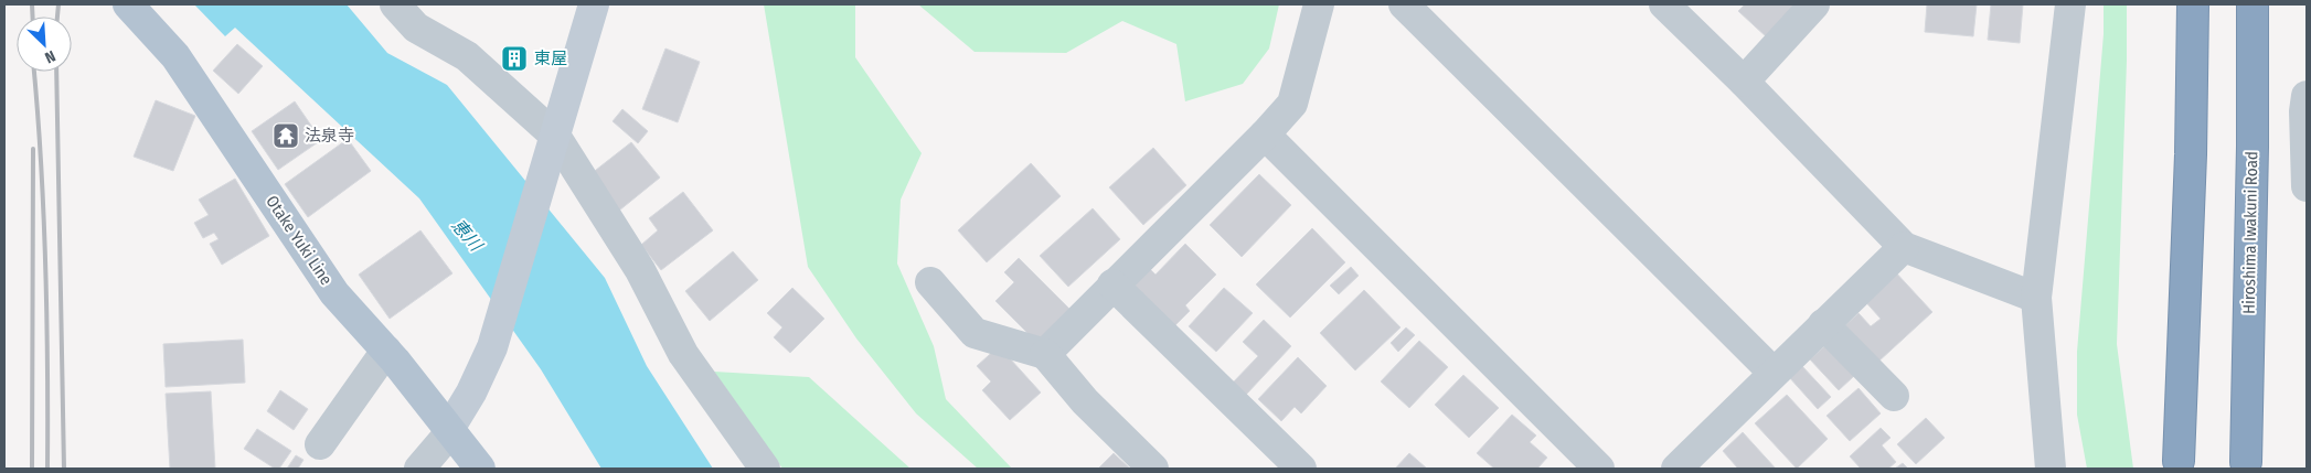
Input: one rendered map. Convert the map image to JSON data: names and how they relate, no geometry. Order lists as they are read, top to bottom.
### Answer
{
  "streets": {
    "highway": ["Hiroshima Iwakuni Road"],
    "main road": ["Otake Yuki Line"]
  },
  "water": ["恵川"],
  "places": {
    "building": ["東屋"],
    "temple": ["法泉寺"]
  },
  "north": "bottom right"
}
